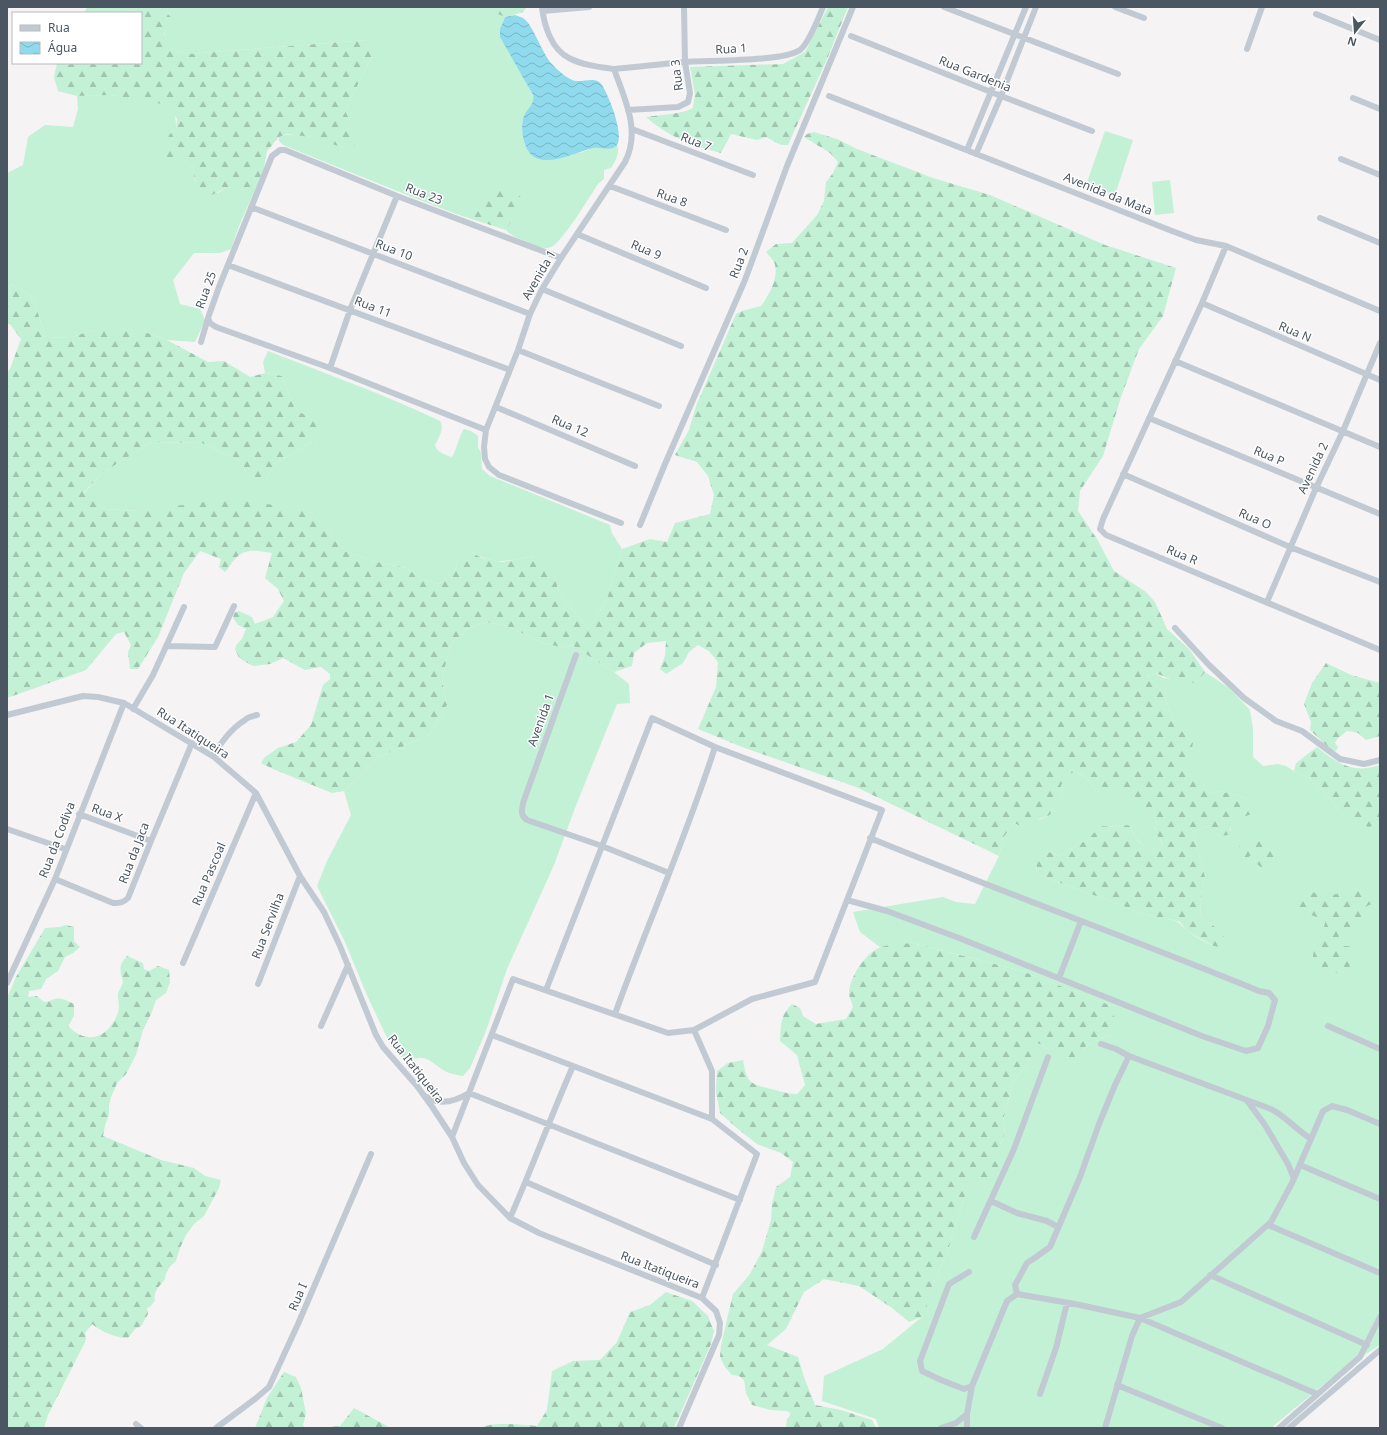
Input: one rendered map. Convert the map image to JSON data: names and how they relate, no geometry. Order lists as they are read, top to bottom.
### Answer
{
  "streets": {
    "street": [
      "Rua 1",
      "Rua Gardenia",
      "Rua 3",
      "Rua 7",
      "Rua 23",
      "Avenida da Mata",
      "Rua 8",
      "Rua 10",
      "Rua 9",
      "Rua 2",
      "Avenida 1",
      "Rua 25",
      "Rua 11",
      "Rua N",
      "Rua 12",
      "Rua P",
      "Avenida 2",
      "Rua O",
      "Rua R",
      "Rua Itatiqueira",
      "Rua X",
      "Rua da Codiva",
      "Rua da Jaca",
      "Rua Pascoal",
      "Rua Servilha",
      "Rua I"
    ]
  },
  "crossings": [
    ["Rua 1", "Rua 3"],
    ["Rua 1", "Avenida 1"],
    ["Rua 3", "Avenida 1"],
    ["Rua 7", "Avenida 1"],
    ["Rua 23", "Avenida 1"],
    ["Rua 23", "Rua 25"],
    ["Rua 8", "Avenida 1"],
    ["Rua 10", "Avenida 1"],
    ["Rua 10", "Rua 25"],
    ["Rua 9", "Avenida 1"],
    ["Avenida 1", "Rua 25"],
    ["Avenida 1", "Rua 11"],
    ["Avenida 1", "Rua 12"],
    ["Rua 25", "Rua 11"],
    ["Rua N", "Avenida 2"],
    ["Rua P", "Avenida 2"],
    ["Avenida 2", "Rua O"],
    ["Avenida 2", "Rua R"],
    ["Rua O", "Rua R"],
    ["Rua Itatiqueira", "Rua da Codiva"],
    ["Rua Itatiqueira", "Rua da Jaca"],
    ["Rua Itatiqueira", "Rua Pascoal"],
    ["Rua Itatiqueira", "Rua Servilha"],
    ["Rua X", "Rua da Codiva"],
    ["Rua X", "Rua da Jaca"],
    ["Rua da Codiva", "Rua da Jaca"]
  ],
  "legend": ["Rua", "Água"],
  "north": "bottom"
}
